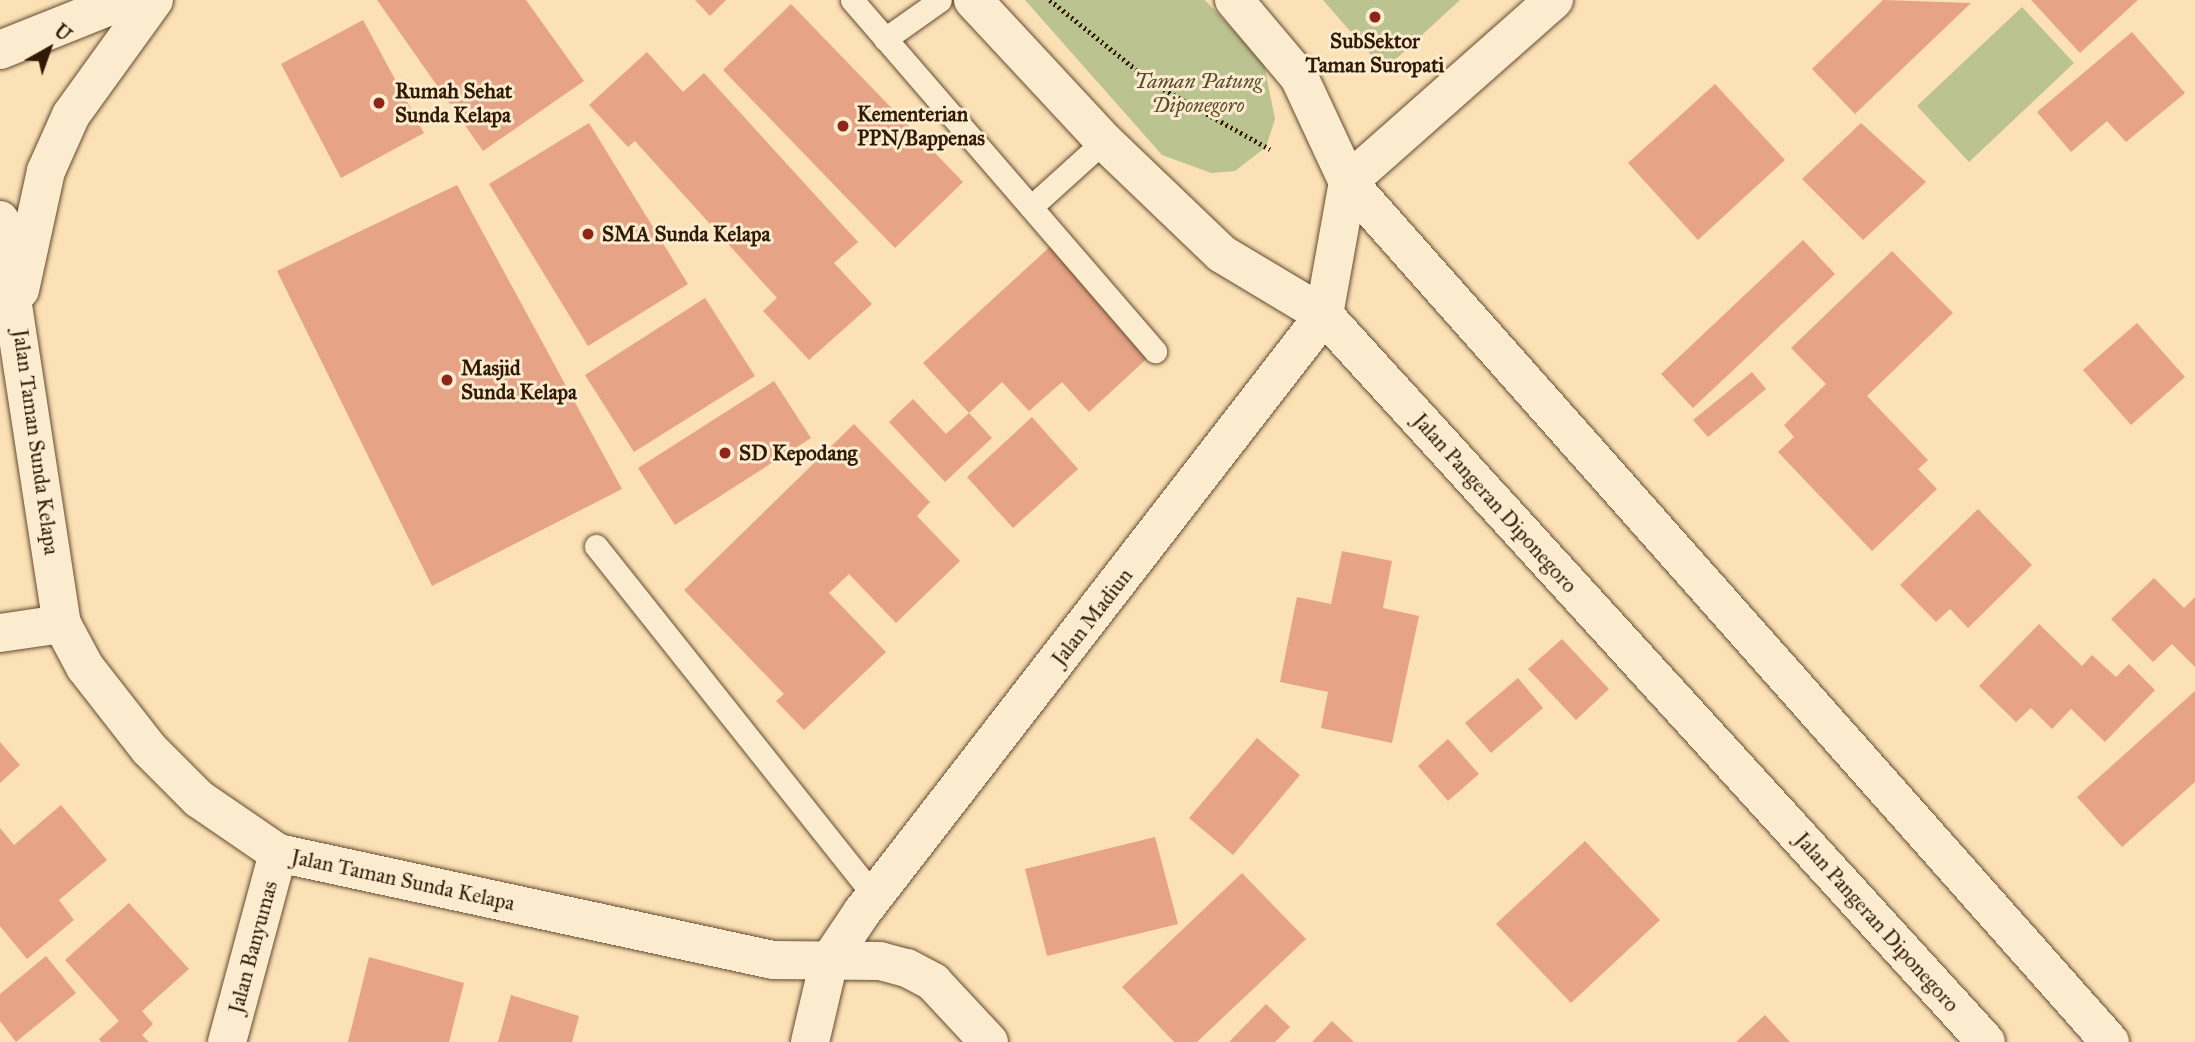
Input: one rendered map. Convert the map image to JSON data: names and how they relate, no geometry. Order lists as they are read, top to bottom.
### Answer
{
  "streets": {
    "street": [
      "Jalan Taman Sunda Kelapa",
      "Jalan Pangeran Diponegoro",
      "Jalan Madiun",
      "Jalan Banyumas"
    ]
  },
  "crossings": [
    ["Jalan Taman Sunda Kelapa", "Jalan Madiun"],
    ["Jalan Taman Sunda Kelapa", "Jalan Banyumas"],
    ["Jalan Pangeran Diponegoro", "Jalan Madiun"]
  ],
  "parks": ["Taman Patung Diponegoro"],
  "places": [
    "SubSektor Taman Suropati",
    "Rumah Sehat Sunda Kelapa",
    "Kementerian PPN/Bappenas",
    "SMA Sunda Kelapa",
    "Masjid Sunda Kelapa",
    "SD Kepodang"
  ],
  "north": "top right"
}
